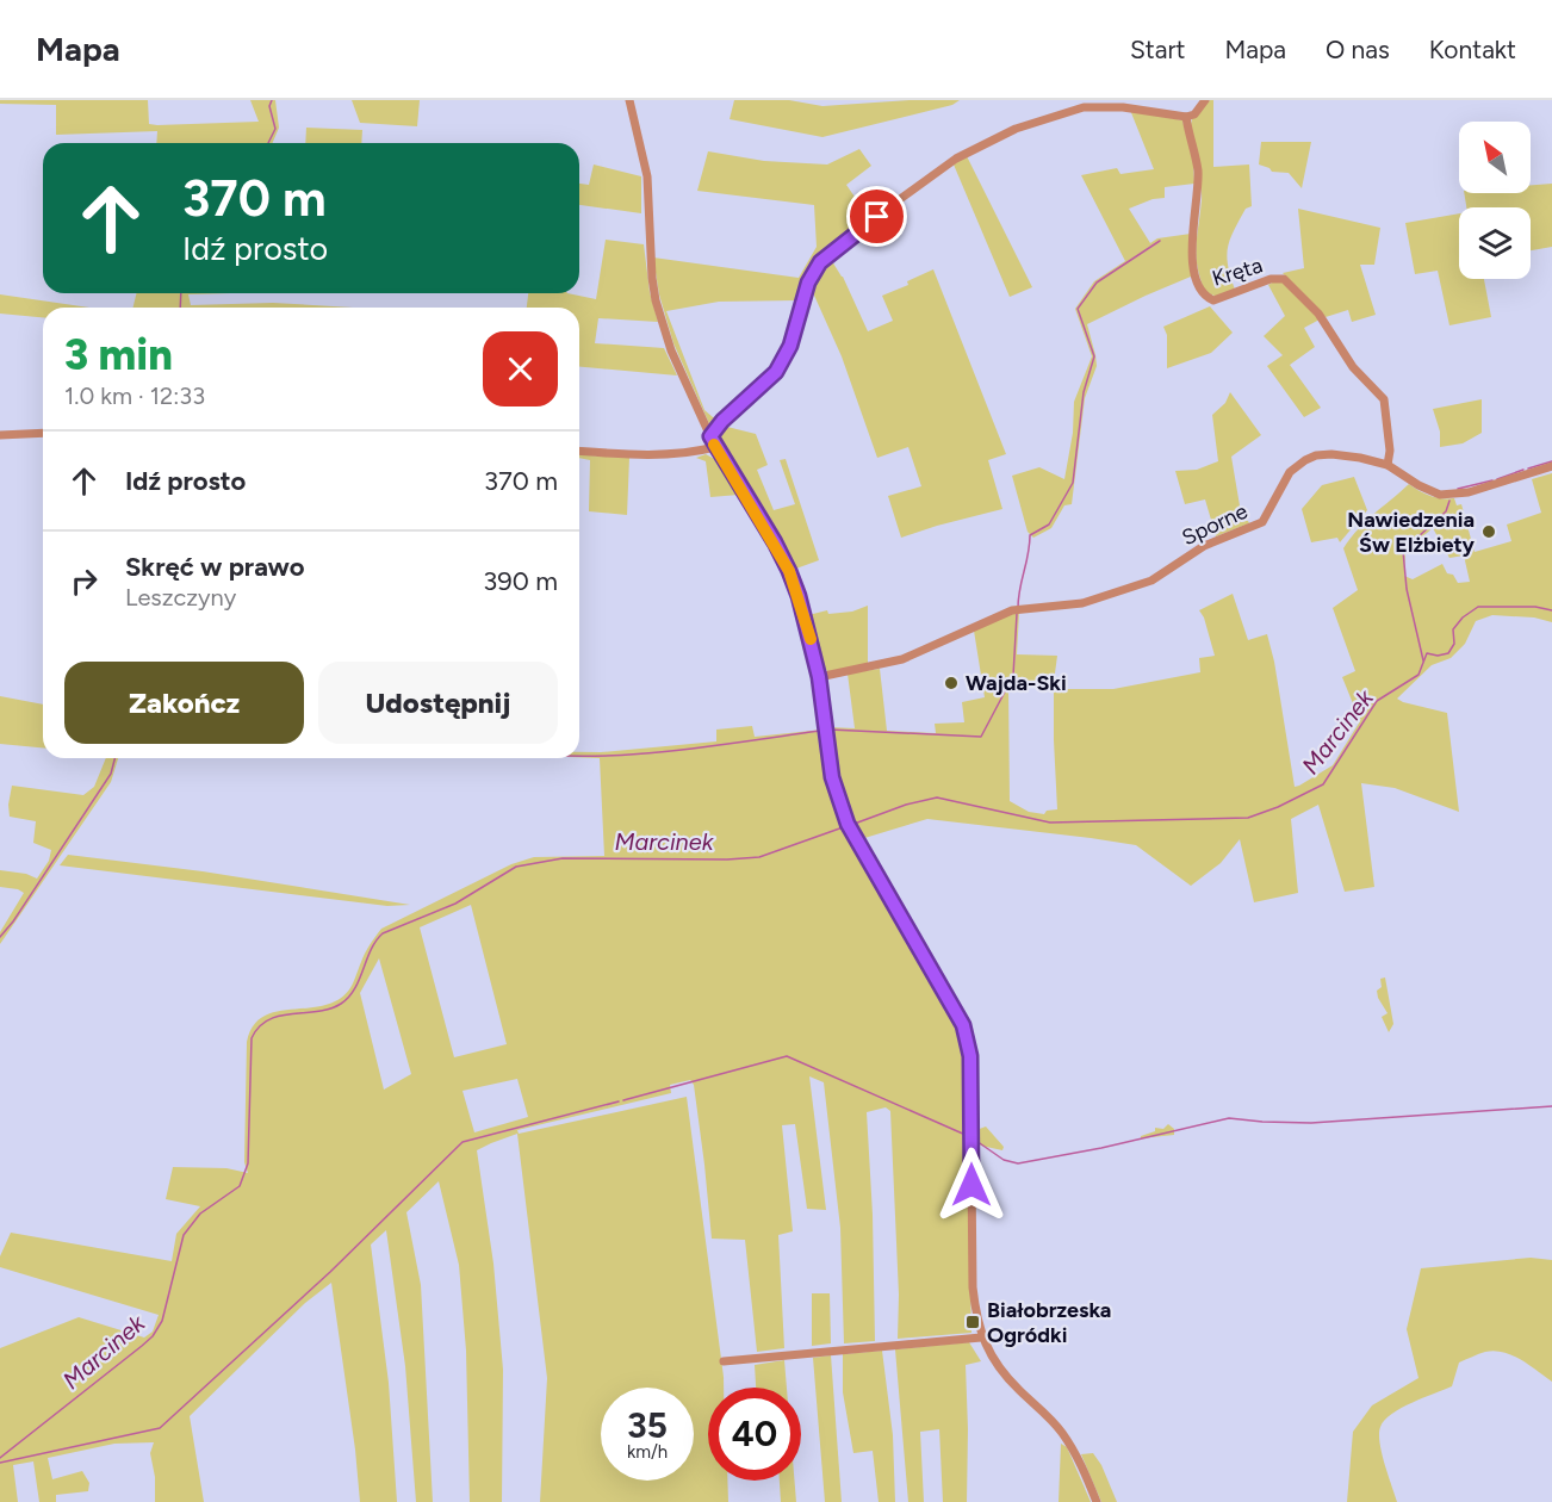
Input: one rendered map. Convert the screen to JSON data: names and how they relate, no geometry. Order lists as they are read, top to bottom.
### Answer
{
  "streets": {
    "street": ["Kręta", "Sporne"]
  },
  "crossings": [
    ["Kręta", "Sporne"]
  ],
  "water": ["Marcinek"],
  "places": {
    "other": ["Nawiedzenia Św Elżbiety", "Wajda-Ski"],
    "transit": ["Białobrzeska Ogródki"]
  },
  "north": "top left",
  "page": {
    "header": "Mapa",
    "nav": [
      "Start",
      "Mapa",
      "O nas",
      "Kontakt"
    ],
    "turn": ["370 m", "Idź prosto"],
    "heading": ["3 min", "1.0 km · 12:33"],
    "list": [
      {
        "name": "Idź prosto",
        "value": "370 m"
      },
      {
        "name": "Skręć w prawo",
        "note": "Leszczyny",
        "value": "390 m"
      }
    ],
    "buttons": ["Zakończ", "Udostępnij"],
    "speed": "35 km/h",
    "limit": "40"
  }
}
